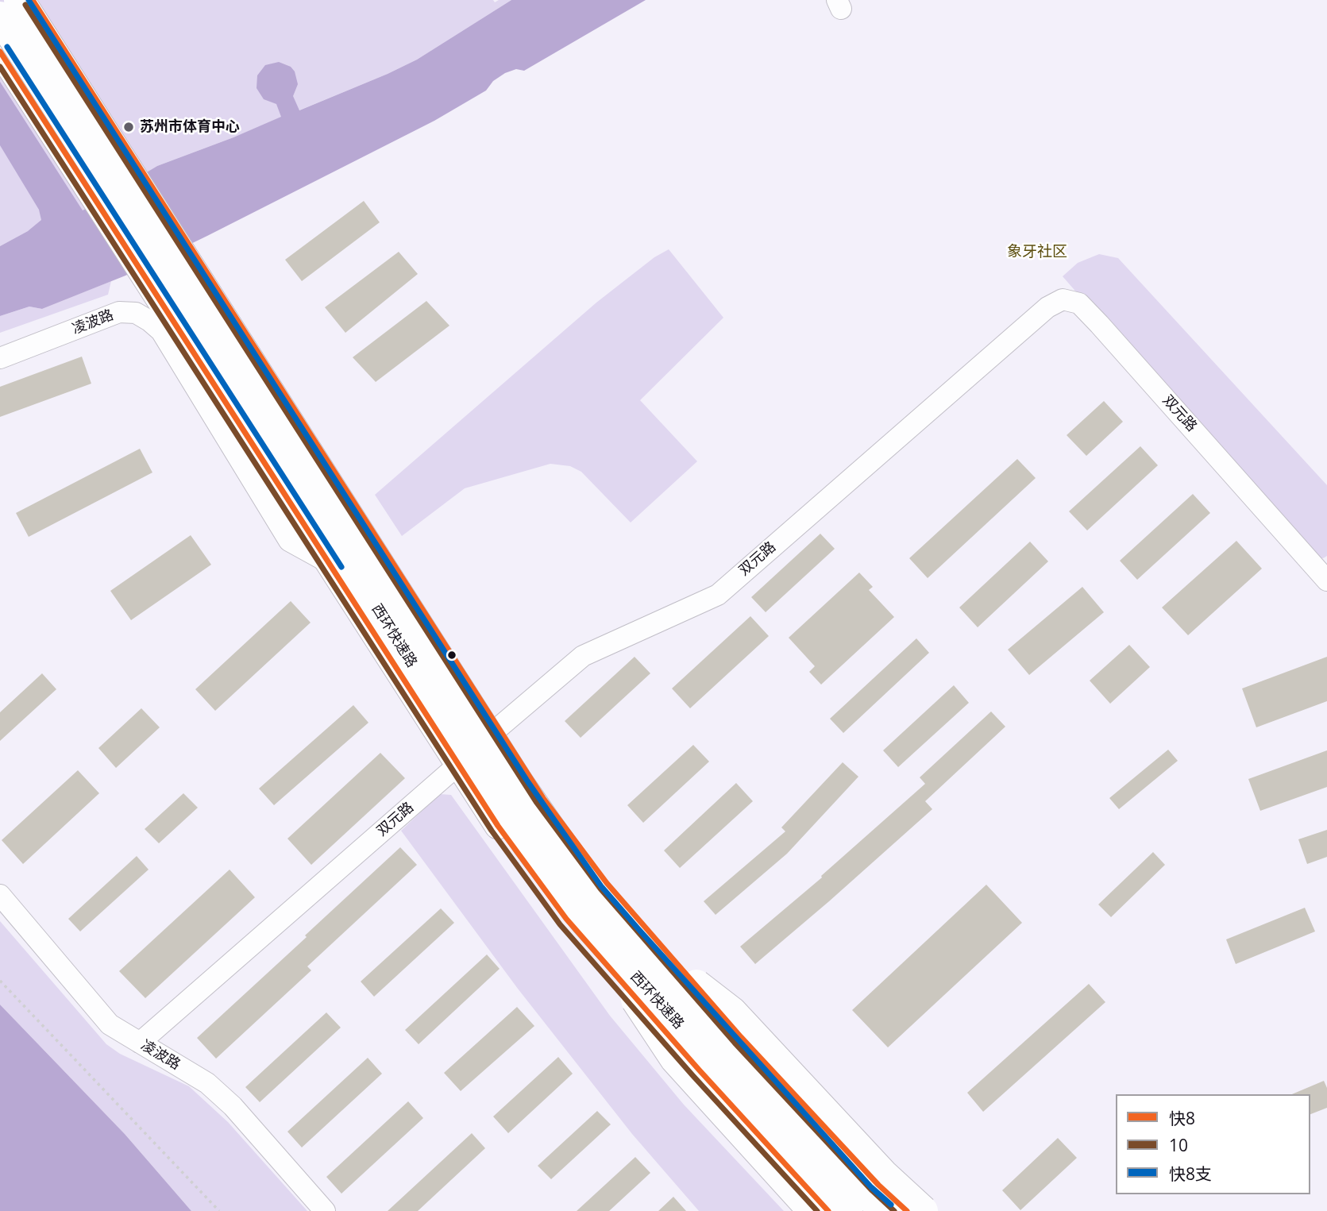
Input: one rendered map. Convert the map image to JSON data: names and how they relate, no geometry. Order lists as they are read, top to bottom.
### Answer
{
  "streets": {
    "highway": ["西环快速路"],
    "street": ["凌波路", "双元路"]
  },
  "crossings": [
    ["凌波路", "双元路"]
  ],
  "districts": ["象牙社区"],
  "places": ["苏州市体育中心"],
  "lines": ["transit line 快8", "transit line 快8支", "transit line 10"],
  "legend": ["快8", "10", "快8支"]
}
